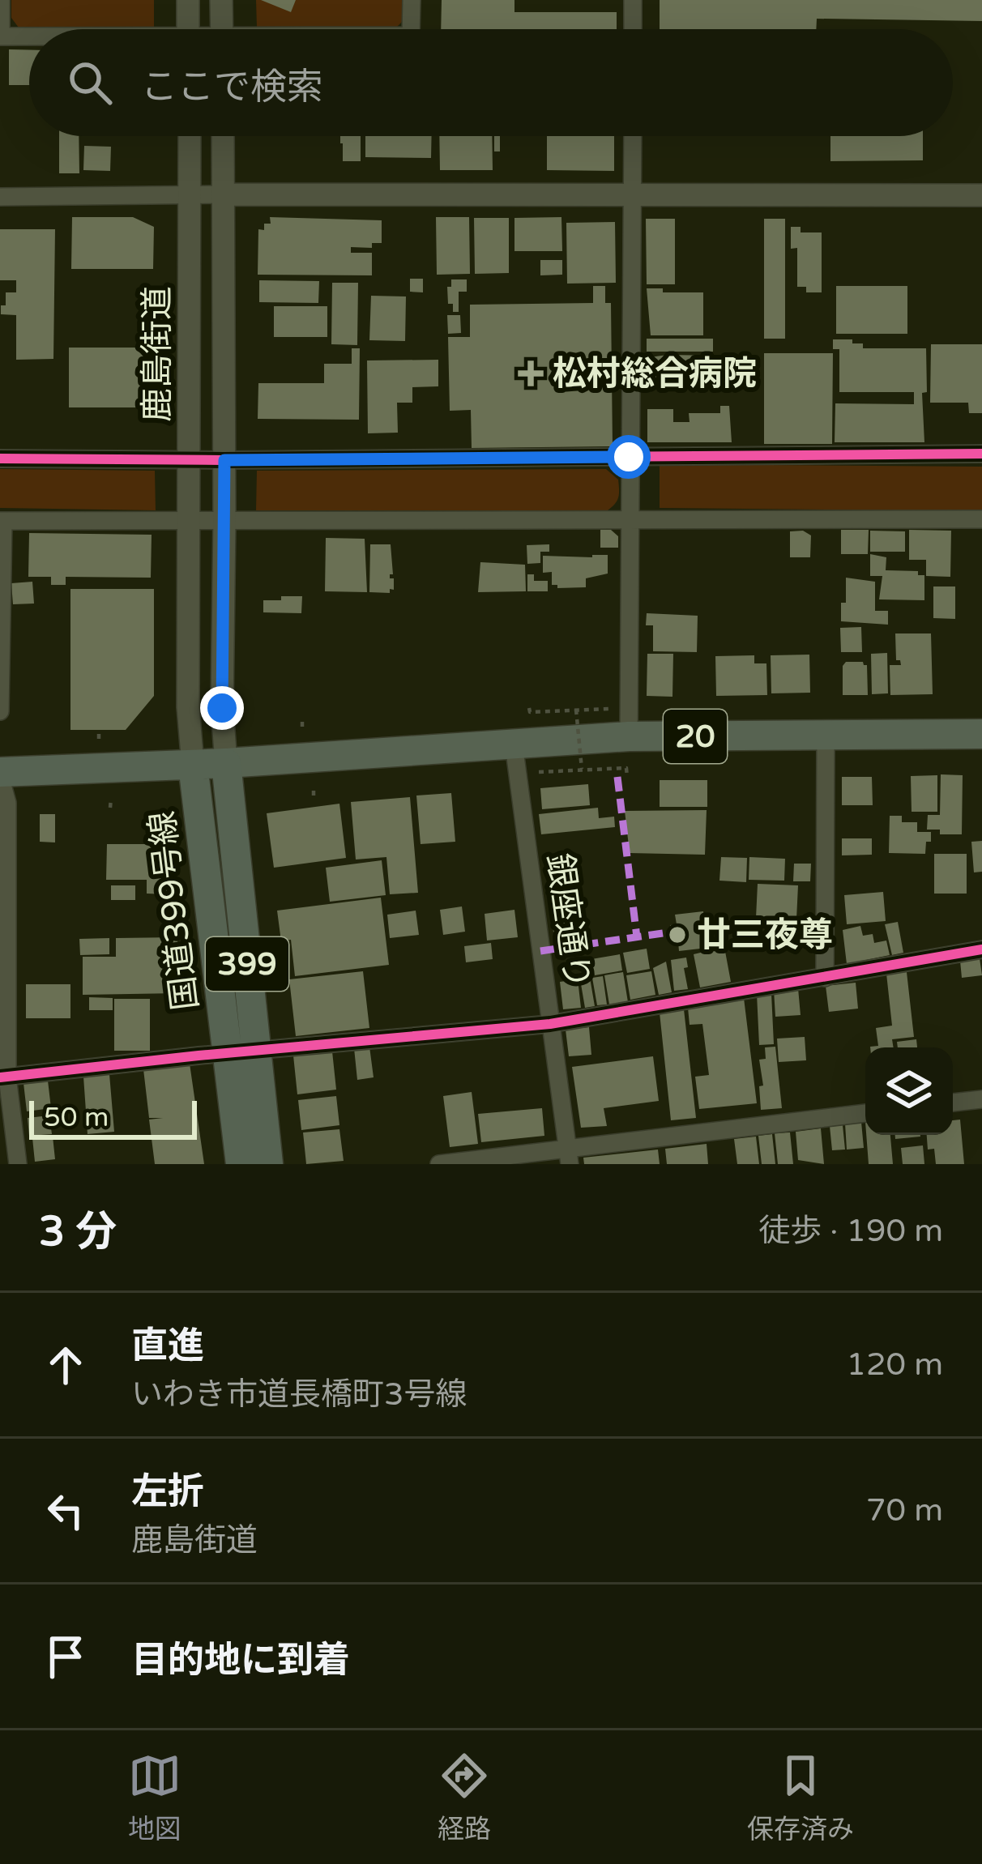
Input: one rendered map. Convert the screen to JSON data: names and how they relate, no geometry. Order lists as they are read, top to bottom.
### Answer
{
  "streets": {
    "highway": ["国道399号線", "399"],
    "main road": ["20"],
    "street": ["鹿島街道", "銀座通り"]
  },
  "crossings": [
    ["鹿島街道", "20"],
    ["鹿島街道", "国道399号線"],
    ["20", "国道399号線"],
    ["20", "銀座通り"]
  ],
  "places": {
    "health": ["松村総合病院"],
    "other": ["廿三夜尊"]
  },
  "scale_bar": "50 m",
  "page": {
    "search": "ここで検索",
    "scale": "50 m",
    "heading": ["3 分", "徒歩 · 190 m"],
    "list": [
      ["直進", "いわき市道長橋町3号線", "120 m"],
      ["左折", "鹿島街道", "70 m"],
      "目的地に到着"
    ],
    "nav": ["地図", "経路", "保存済み"]
  }
}
